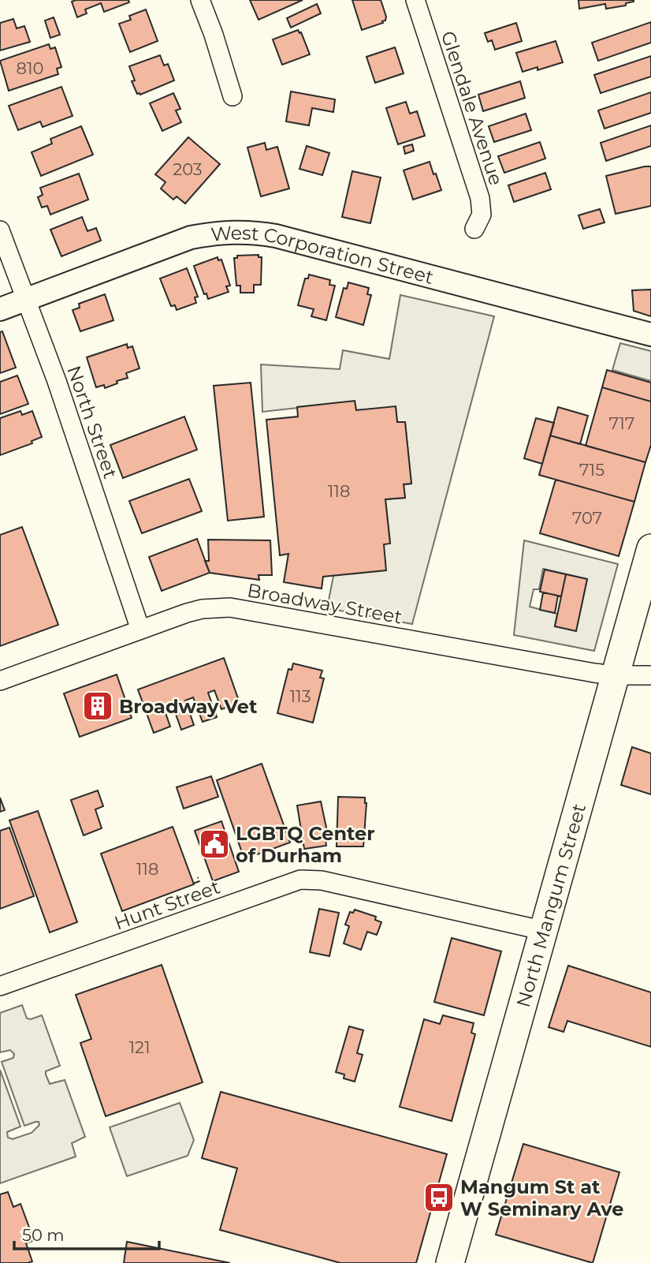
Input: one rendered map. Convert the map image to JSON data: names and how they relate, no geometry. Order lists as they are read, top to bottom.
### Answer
{
  "streets": {
    "main road": ["North Mangum Street"],
    "street": [
      "Glendale Avenue",
      "West Corporation Street",
      "North Street",
      "Broadway Street",
      "Hunt Street"
    ]
  },
  "crossings": [
    ["West Corporation Street", "North Street"],
    ["North Street", "Broadway Street"],
    ["Broadway Street", "North Mangum Street"],
    ["Hunt Street", "North Mangum Street"]
  ],
  "places": {
    "building": ["Broadway Vet"],
    "public building": ["LGBTQ Center of Durham"],
    "bus stop": ["Mangum St at W Seminary Ave"]
  },
  "house_numbers": [
    "810",
    "203",
    "717",
    "715",
    "118",
    "707",
    "113",
    "118",
    "121"
  ],
  "scale_bar": "50 m"
}
